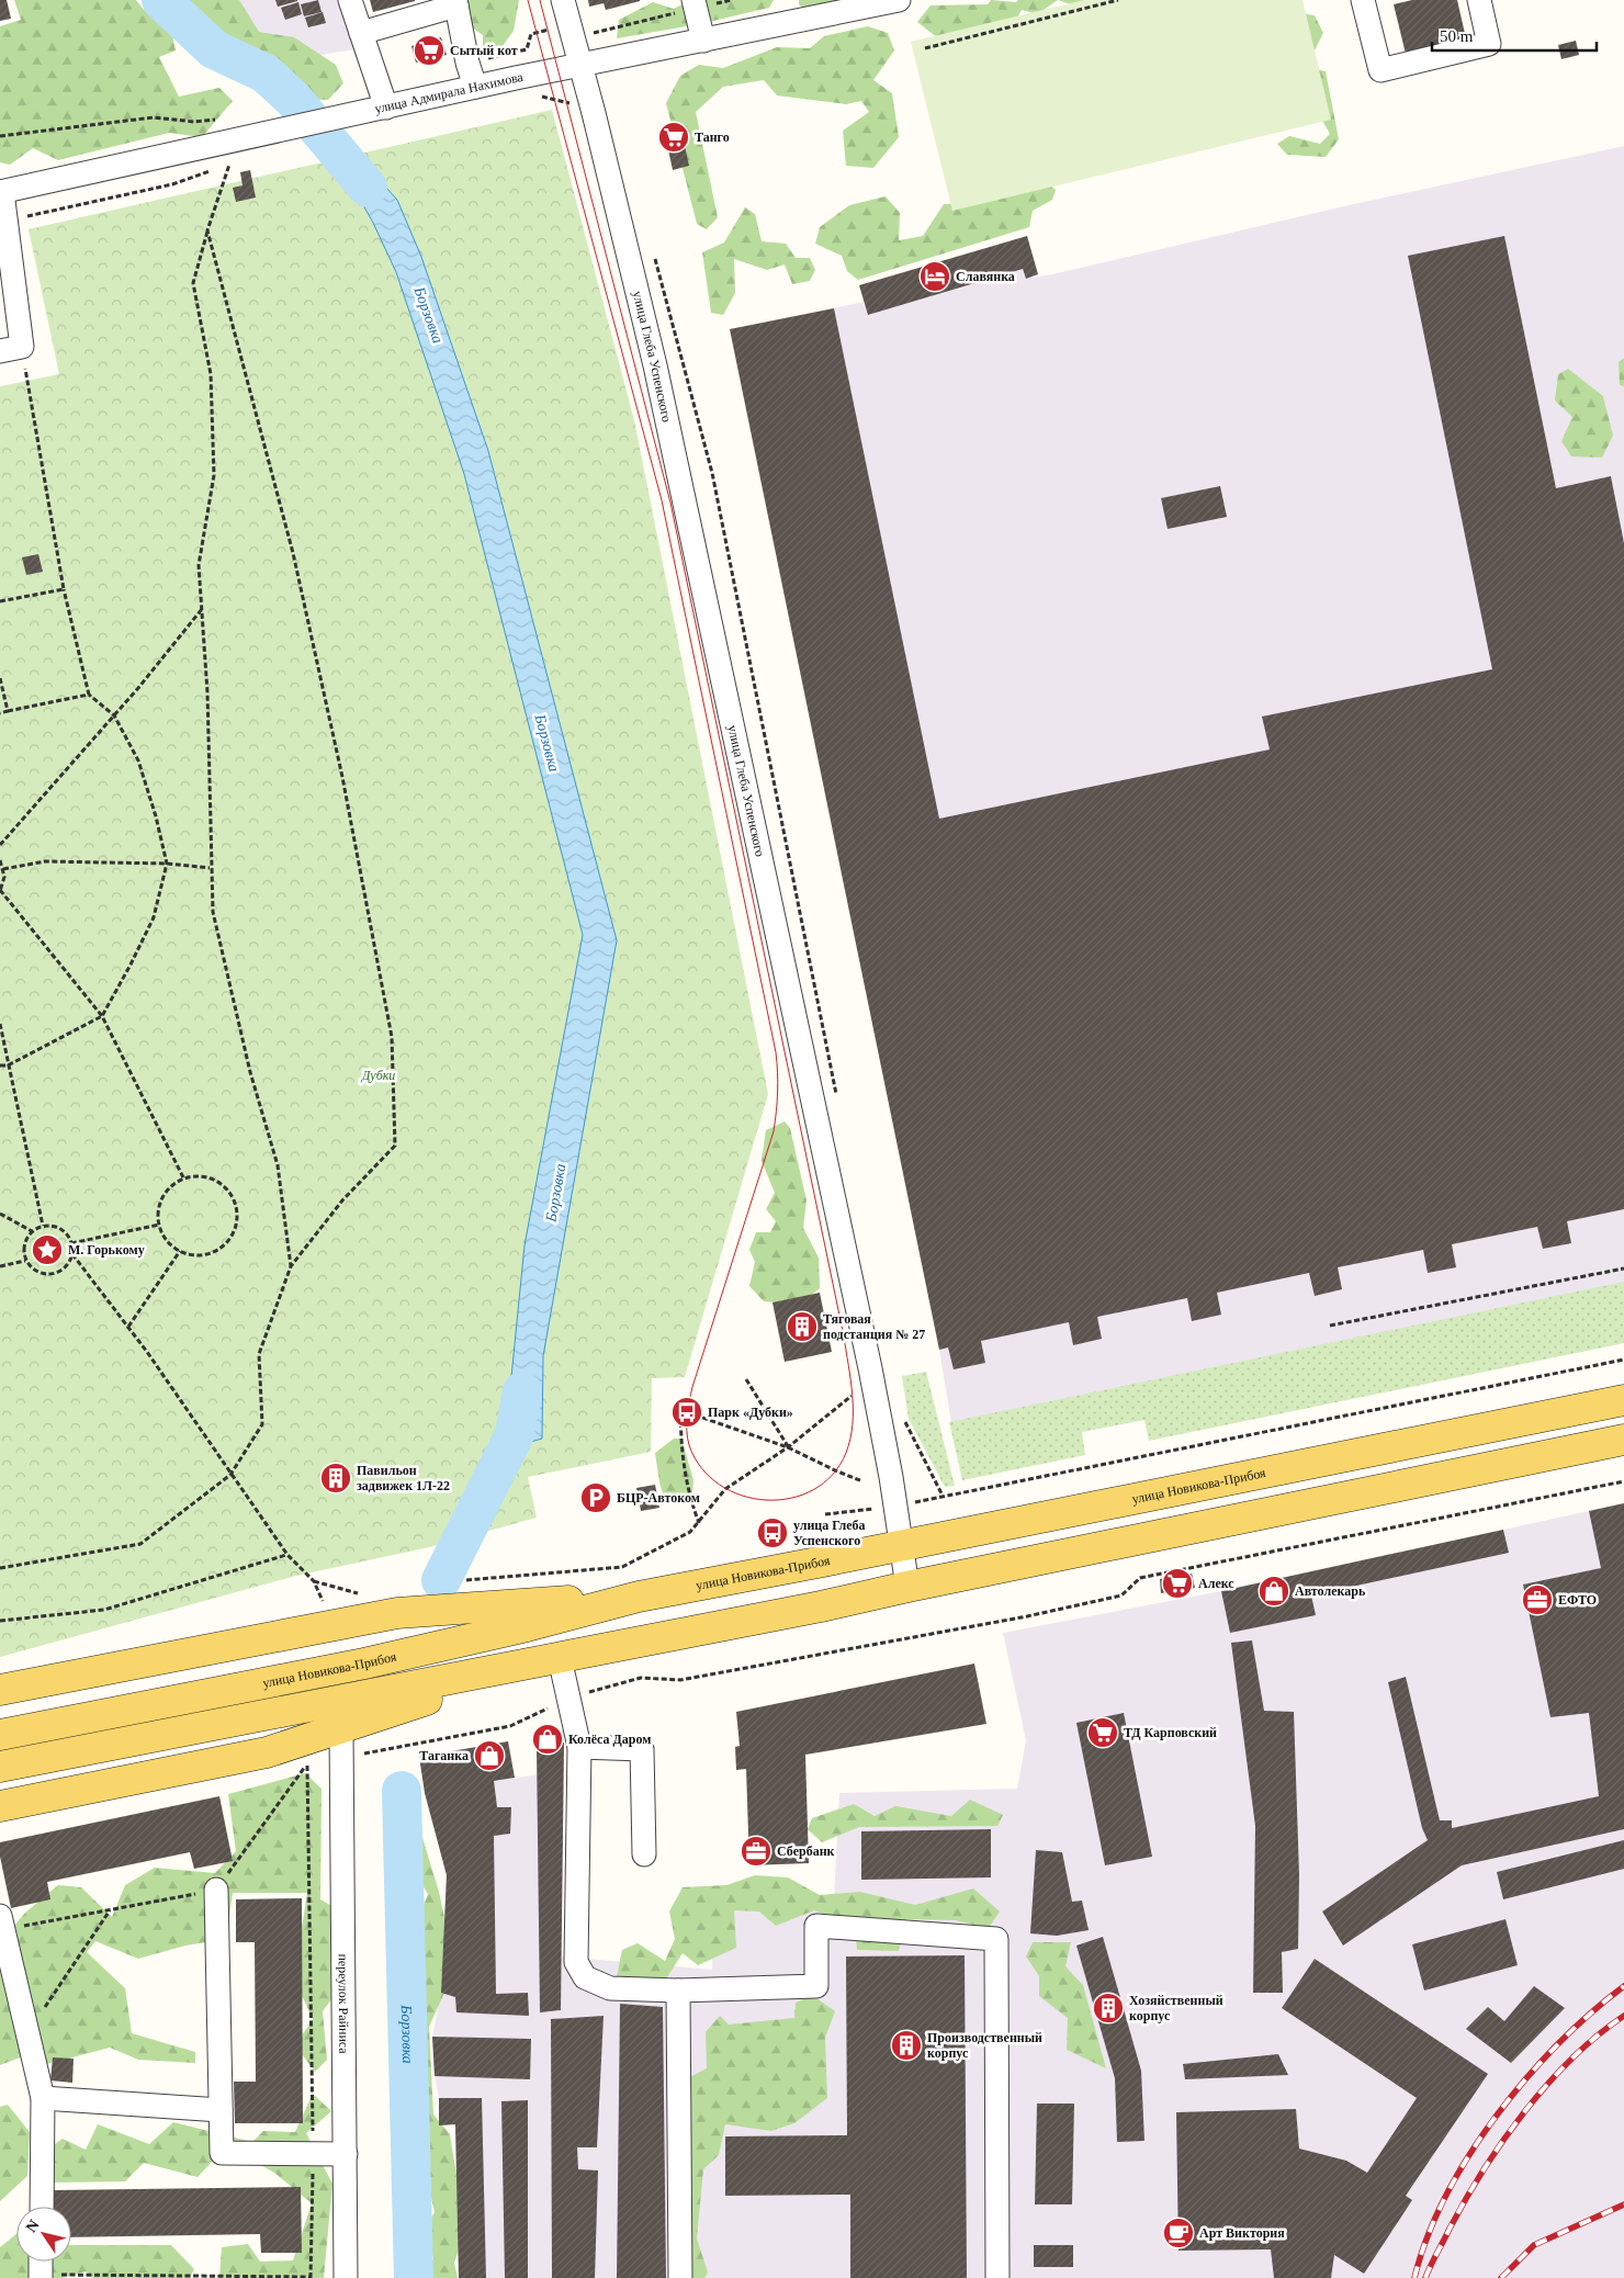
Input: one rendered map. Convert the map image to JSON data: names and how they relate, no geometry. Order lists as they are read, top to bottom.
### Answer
{
  "streets": {
    "main road": ["улица Новикова-Прибоя"],
    "street": ["улица Адмирала Нахимова", "улица Глеба Успенского", "переулок Райниса"]
  },
  "crossings": [
    ["улица Адмирала Нахимова", "улица Глеба Успенского"],
    ["улица Глеба Успенского", "улица Новикова-Прибоя"]
  ],
  "water": ["Борзовка"],
  "parks": ["Дубки"],
  "places": {
    "supermarket": [
      "Сытый кот",
      "Танго",
      "Алекс",
      "ТД Карповский"
    ],
    "hotel": ["Славянка"],
    "place": ["М. Горькому"],
    "building": [
      "Тяговая подстанция № 27",
      "Павильон задвижек 1Л-22",
      "Хозяйственный корпус",
      "Производственный корпус"
    ],
    "bus stop": ["Парк «Дубки»", "улица Глеба Успенского"],
    "parking": ["БЦР-Автоком"],
    "shop": ["Автолекарь", "Колёса Даром", "Таганка"],
    "office": ["ЕФТО", "Сбербанк"],
    "cafe": ["Арт Виктория"]
  },
  "scale_bar": "50 m",
  "north": "top left"
}
